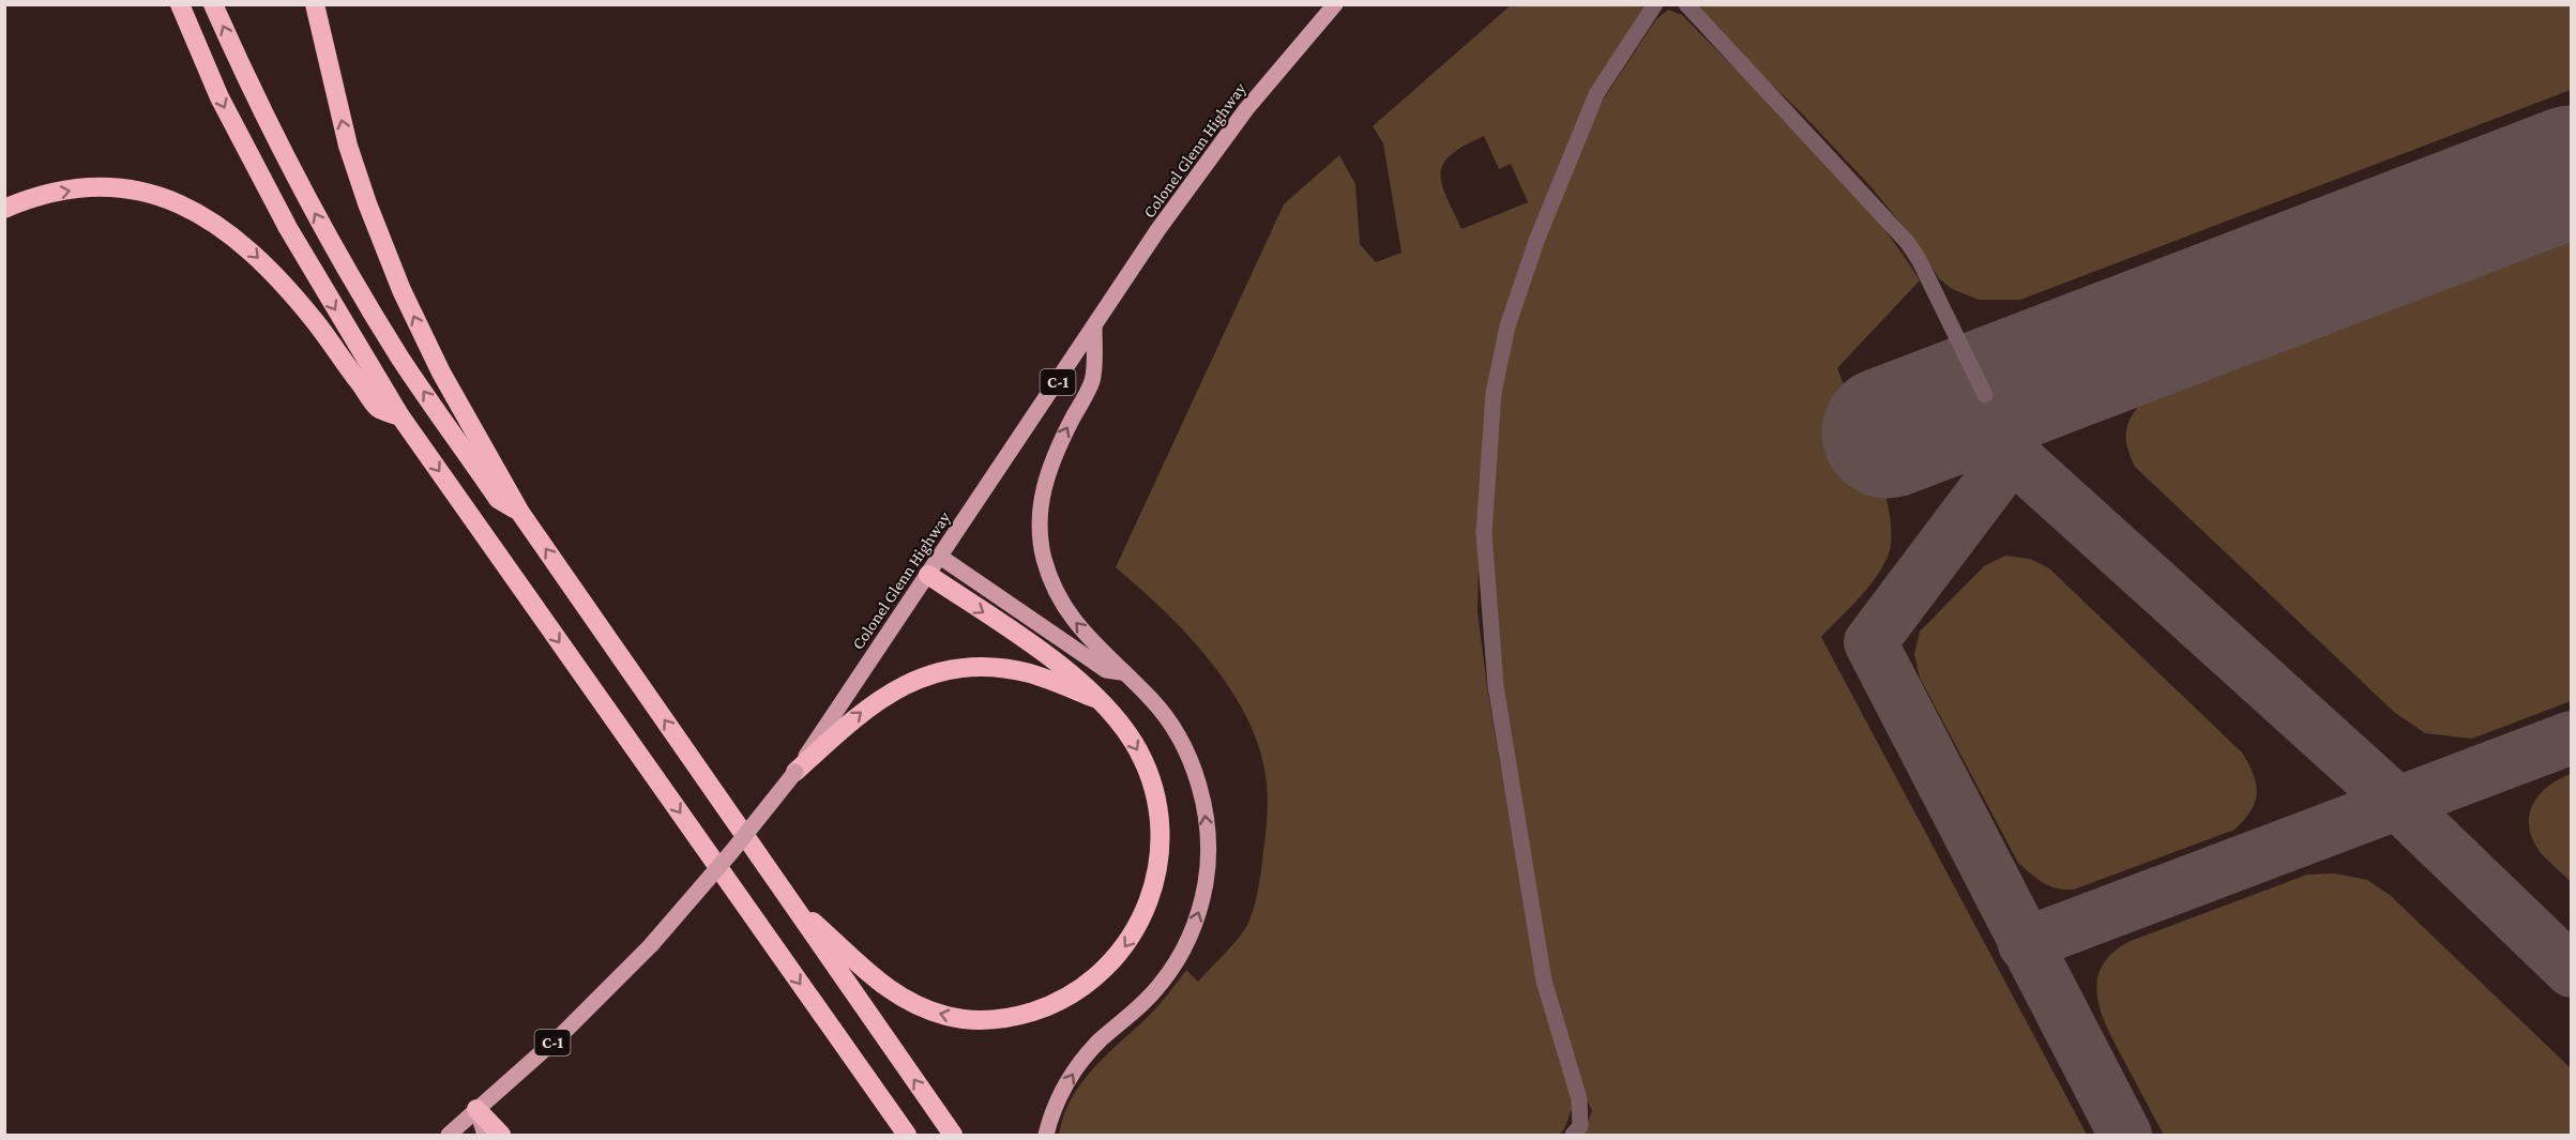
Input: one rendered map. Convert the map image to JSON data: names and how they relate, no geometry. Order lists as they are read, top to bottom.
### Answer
{
  "streets": {
    "main road": ["Colonel Glenn Highway", "C-1"]
  }
}
